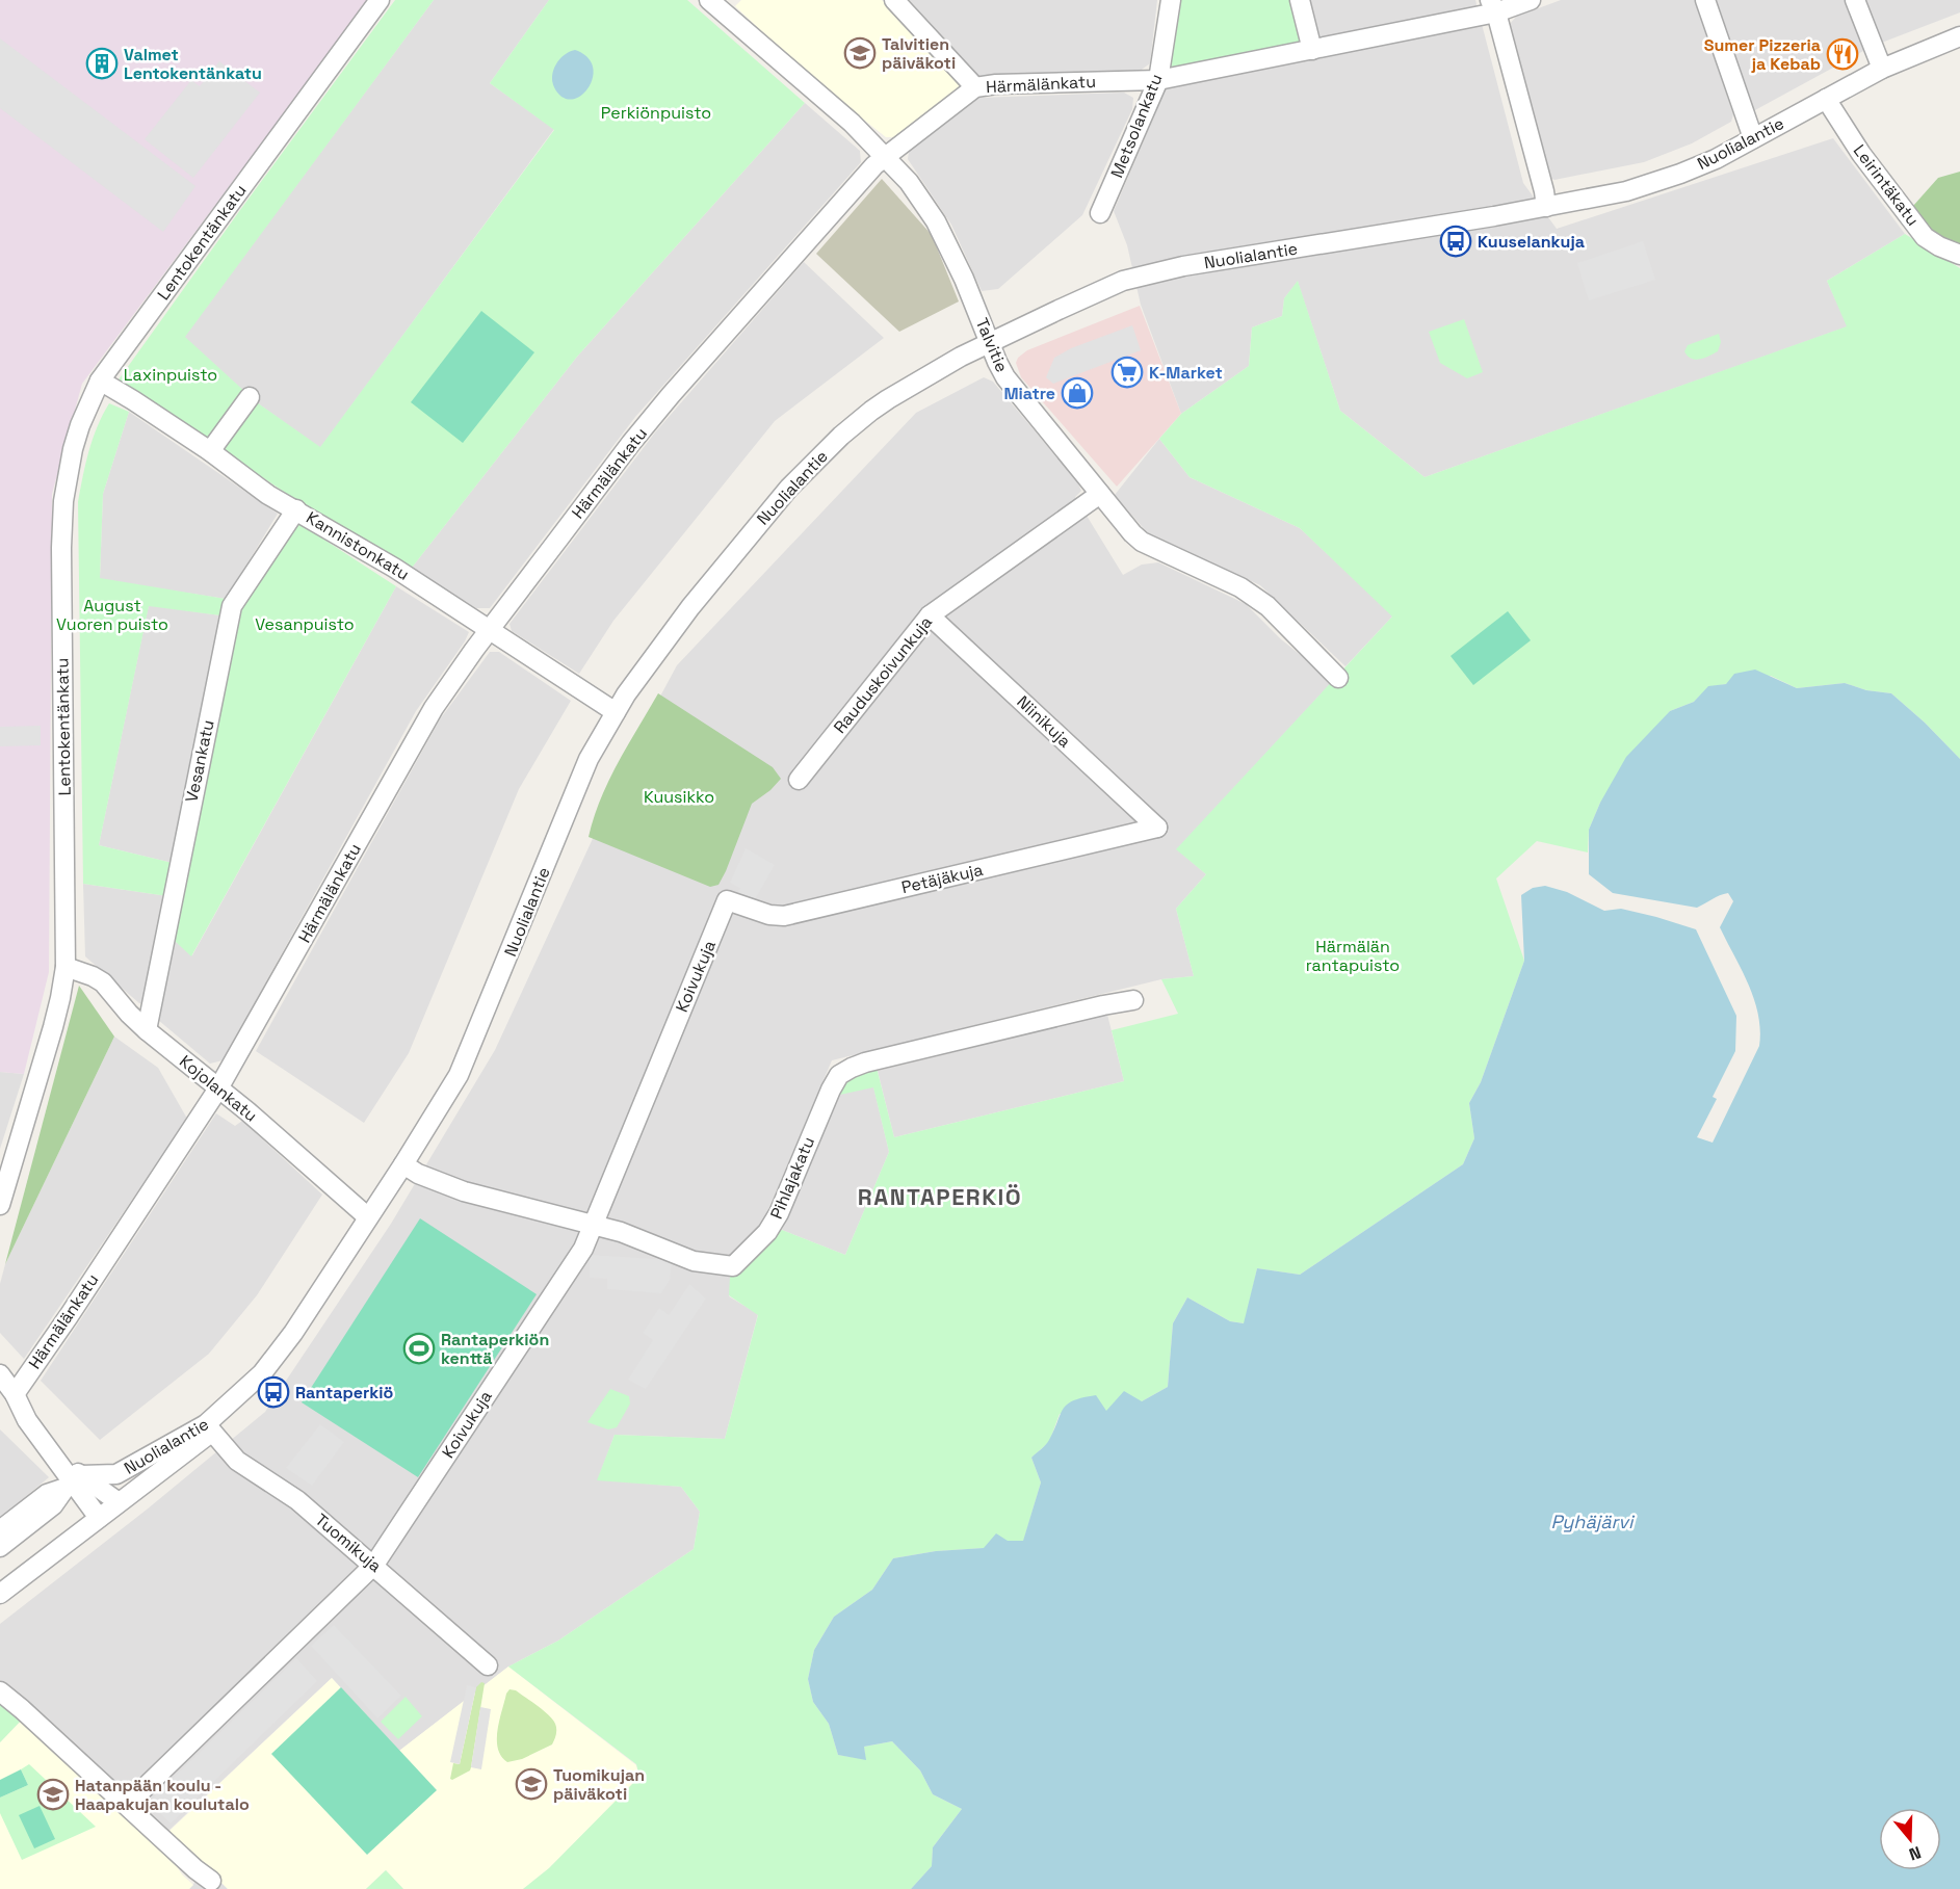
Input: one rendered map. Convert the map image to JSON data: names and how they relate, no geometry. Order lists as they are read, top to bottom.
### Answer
{
  "streets": {
    "street": [
      "Härmälänkatu",
      "Metsolankatu",
      "Nuolialantie",
      "Leirintäkatu",
      "Lentokentänkatu",
      "Talvitie",
      "Kannistonkatu",
      "Rauduskoivunkuja",
      "Niinikuja",
      "Vesankatu",
      "Petäjäkuja",
      "Koivukuja",
      "Kojolankatu",
      "Pihlajakatu",
      "Tuomikuja"
    ]
  },
  "crossings": [
    ["Härmälänkatu", "Metsolankatu"],
    ["Härmälänkatu", "Talvitie"],
    ["Härmälänkatu", "Kannistonkatu"],
    ["Härmälänkatu", "Kojolankatu"],
    ["Nuolialantie", "Leirintäkatu"],
    ["Nuolialantie", "Talvitie"],
    ["Nuolialantie", "Kannistonkatu"],
    ["Nuolialantie", "Kojolankatu"],
    ["Nuolialantie", "Pihlajakatu"],
    ["Nuolialantie", "Tuomikuja"],
    ["Lentokentänkatu", "Kannistonkatu"],
    ["Lentokentänkatu", "Kojolankatu"],
    ["Talvitie", "Rauduskoivunkuja"],
    ["Kannistonkatu", "Vesankatu"],
    ["Rauduskoivunkuja", "Niinikuja"],
    ["Niinikuja", "Petäjäkuja"],
    ["Vesankatu", "Kojolankatu"],
    ["Petäjäkuja", "Koivukuja"],
    ["Koivukuja", "Pihlajakatu"],
    ["Koivukuja", "Tuomikuja"]
  ],
  "districts": ["RANTAPERKIÖ"],
  "water": ["Pyhäjärvi"],
  "parks": [
    "Perkiönpuisto",
    "Laxinpuisto",
    "August Vuoren puisto",
    "Vesanpuisto",
    "Kuusikko",
    "Härmälän rantapuisto"
  ],
  "places": {
    "school or university": ["Talvitien päiväkoti", "Tuomikujan päiväkoti", "Hatanpään koulu - Haapakujan koulutalo"],
    "restaurant": ["Sumer Pizzeria ja Kebab"],
    "building": ["Valmet Lentokentänkatu"],
    "bus stop": ["Kuuselankuja", "Rantaperkiö"],
    "supermarket": ["K-Market"],
    "shop": ["Miatre"],
    "sports": ["Rantaperkiön kenttä"]
  },
  "north": "bottom"
}
